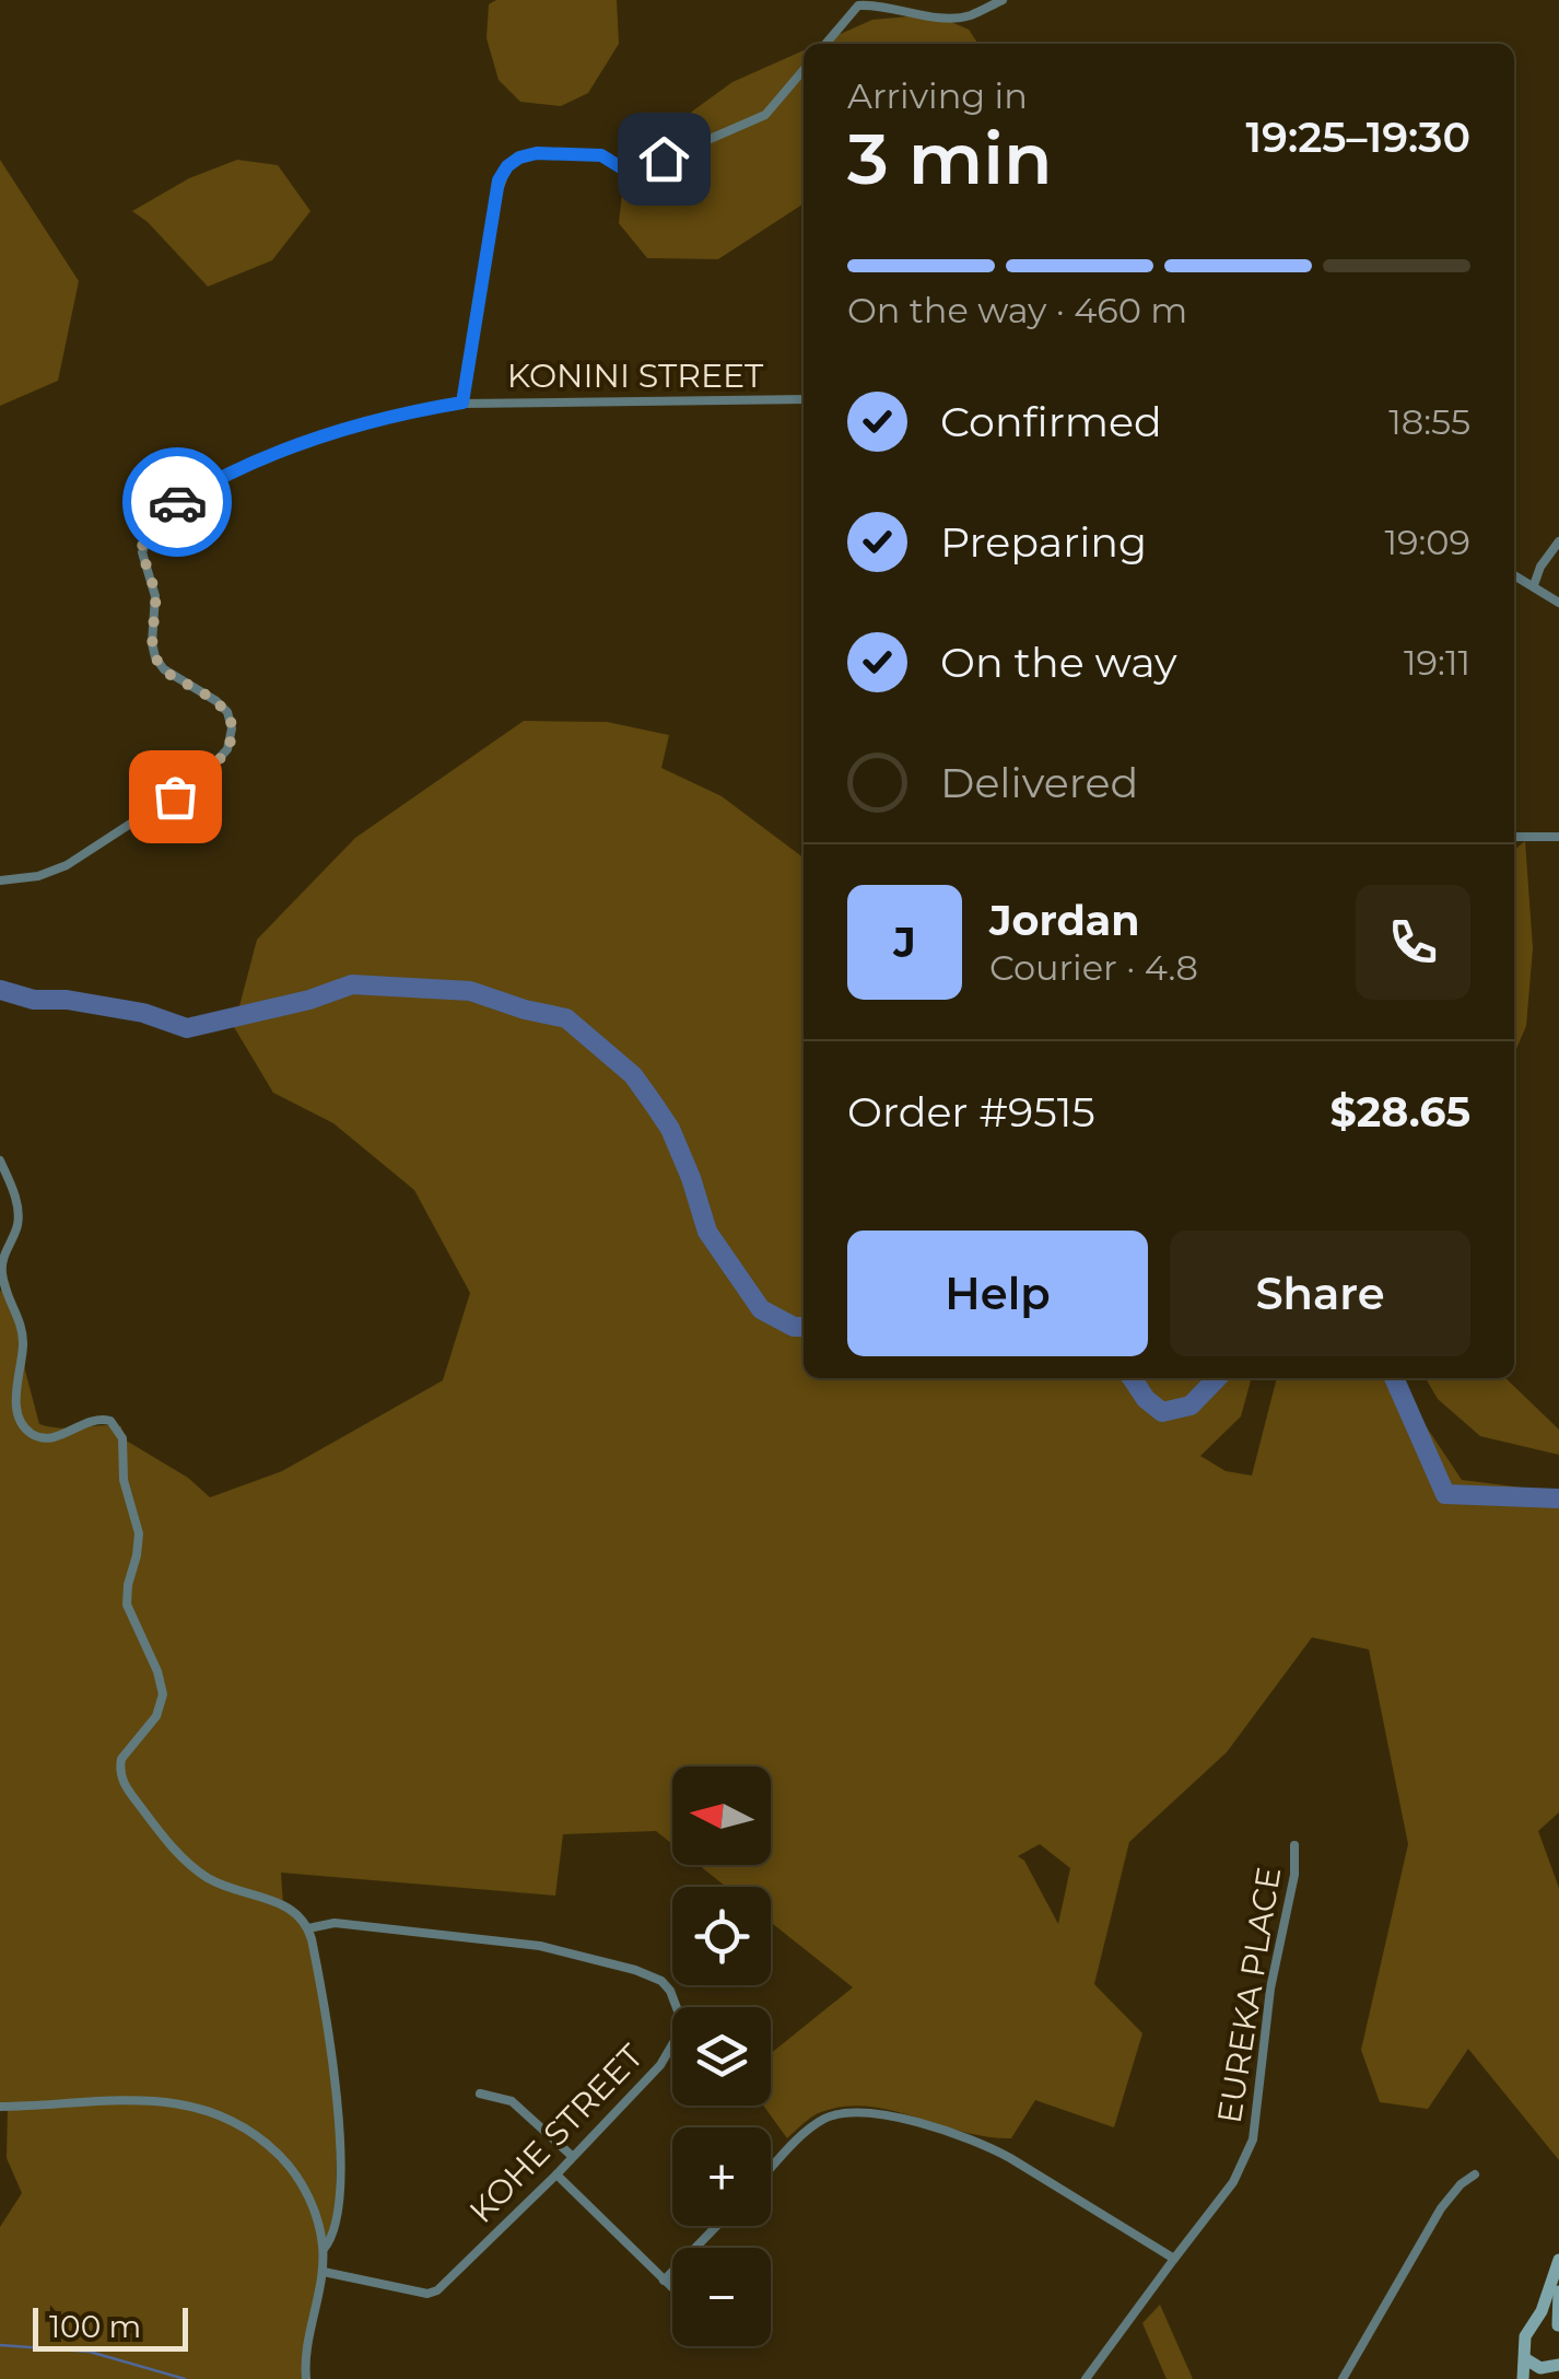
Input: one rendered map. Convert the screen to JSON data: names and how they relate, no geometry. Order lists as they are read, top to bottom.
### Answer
{
  "streets": {
    "street": ["KONINI STREET", "EUREKA PLACE", "KOHE STREET"]
  },
  "scale_bar": "100 m",
  "north": "left",
  "page": {
    "heading": ["3 min", "Arriving in", "19:25–19:30"],
    "panel": [
      "Jordan",
      "Courier · 4.8",
      "Order #9515",
      "$28.65"
    ],
    "bar": "On the way · 460 m",
    "list": [
      ["Confirmed", "18:55"],
      ["Preparing", "19:09"],
      ["On the way", "19:11"],
      "Delivered"
    ],
    "round": "J",
    "buttons": ["Help", "Share"],
    "map_buttons": ["+", "−"],
    "scale": "100 m"
  }
}
